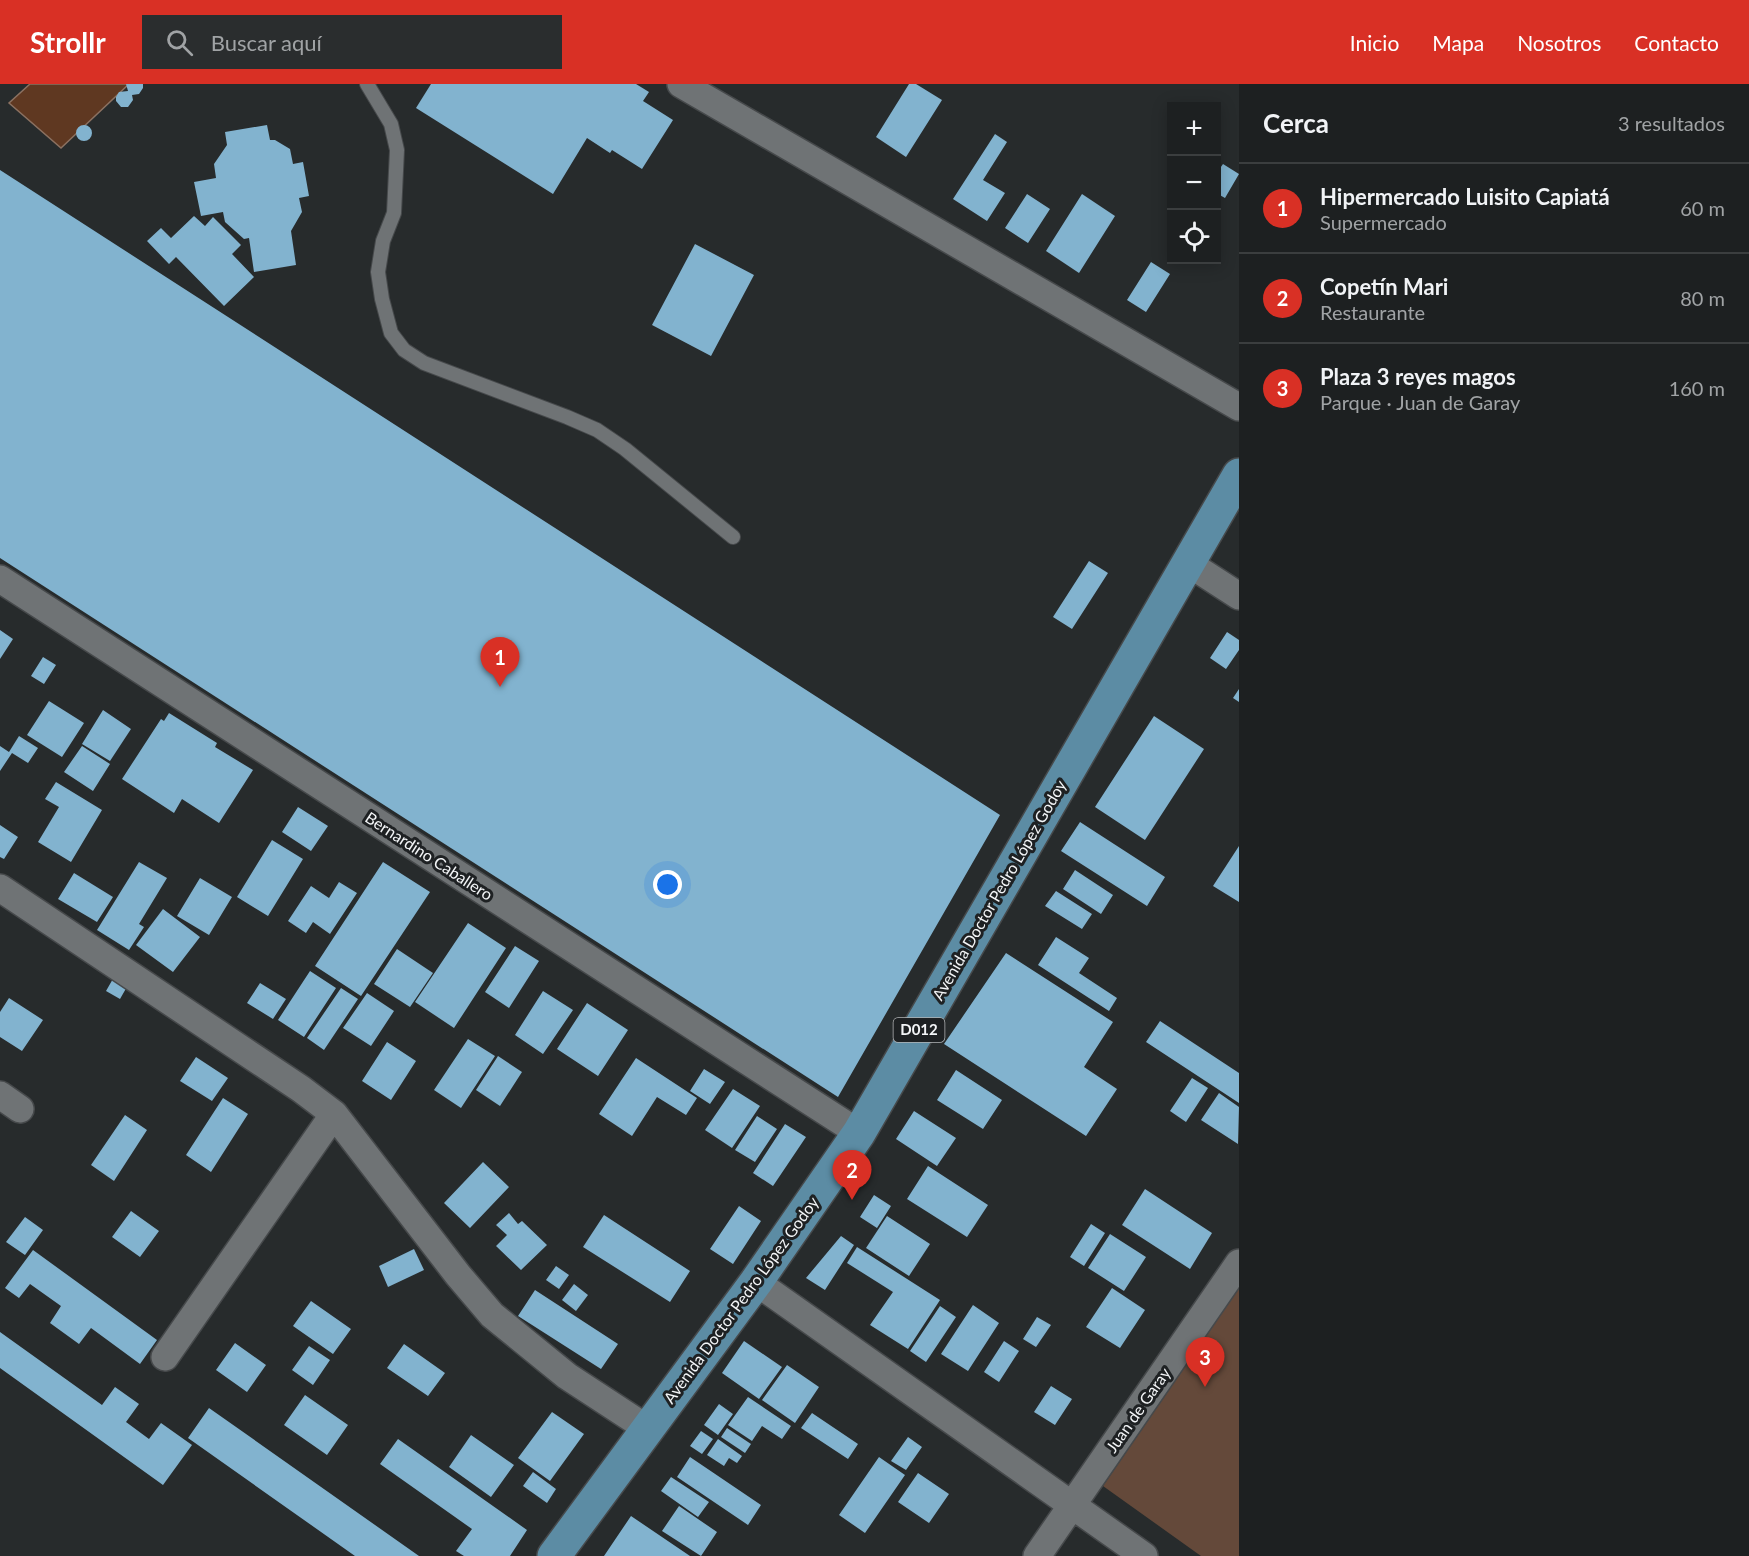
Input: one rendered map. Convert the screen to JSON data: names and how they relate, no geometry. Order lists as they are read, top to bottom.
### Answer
{
  "streets": {
    "main road": ["Avenida Doctor Pedro López Godoy", "D012"],
    "street": ["Bernardino Caballero", "Juan de Garay"]
  },
  "crossings": [
    ["Bernardino Caballero", "Avenida Doctor Pedro López Godoy"]
  ],
  "page": {
    "header": "Strollr",
    "search": "Buscar aquí",
    "nav": [
      "Inicio",
      "Mapa",
      "Nosotros",
      "Contacto"
    ],
    "heading": ["Cerca", "3 resultados"],
    "map_buttons": ["+", "−"],
    "list": [
      {
        "mark": "1",
        "name": "Hipermercado Luisito Capiatá",
        "note": "Supermercado",
        "value": "60 m"
      },
      {
        "mark": "2",
        "name": "Copetín Mari",
        "note": "Restaurante",
        "value": "80 m"
      },
      {
        "mark": "3",
        "name": "Plaza 3 reyes magos",
        "note": "Parque · Juan de Garay",
        "value": "160 m"
      }
    ],
    "pins": ["1", "2", "3"]
  }
}
